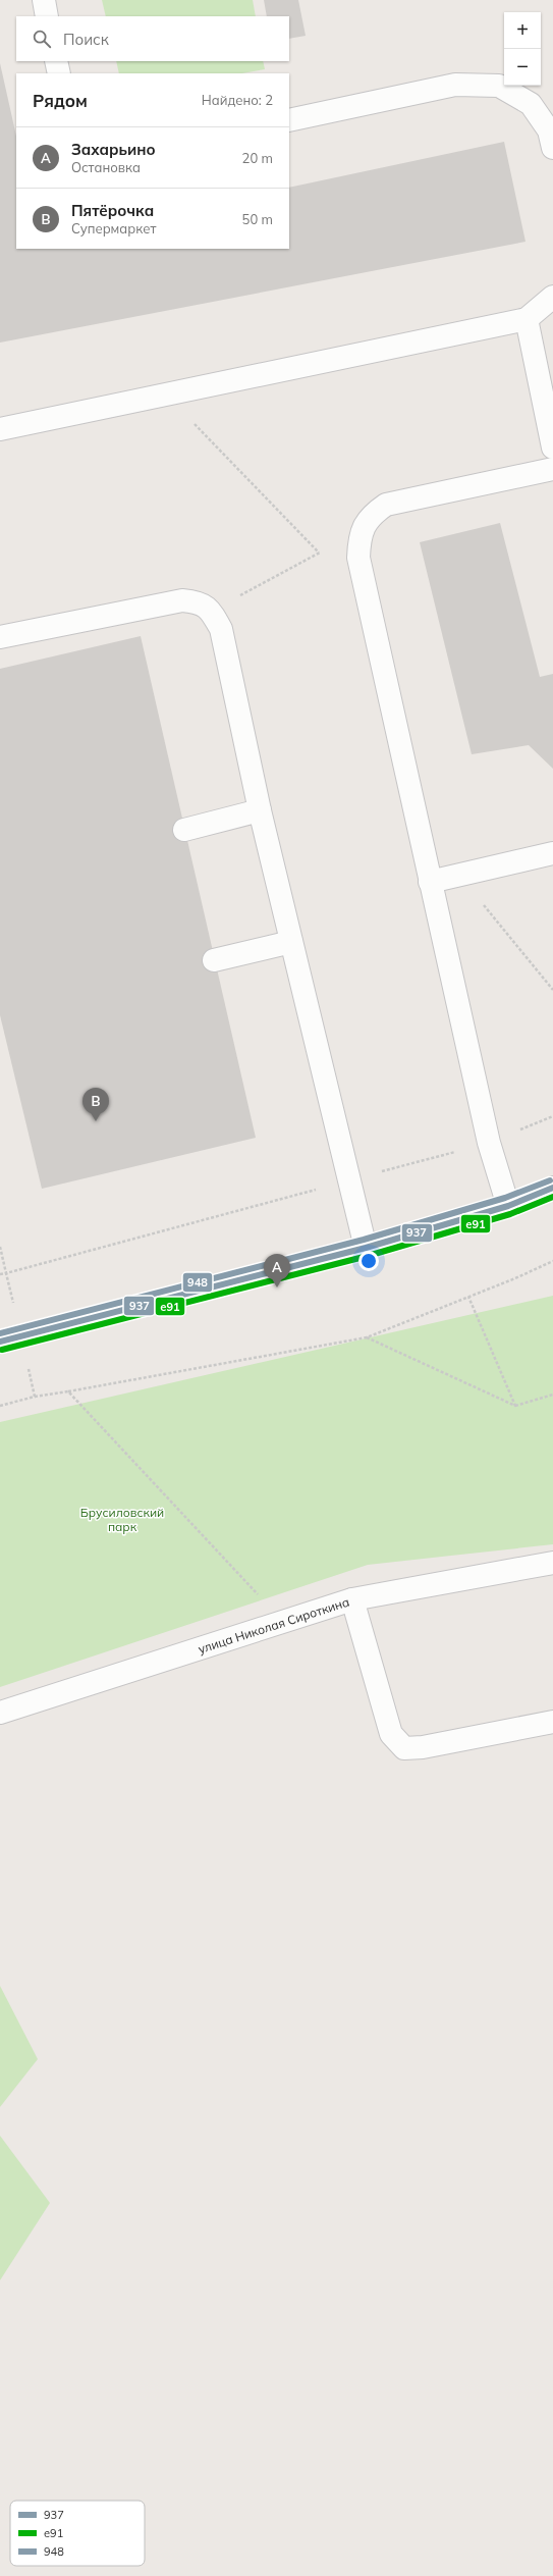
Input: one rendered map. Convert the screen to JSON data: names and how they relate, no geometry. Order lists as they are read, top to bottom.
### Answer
{
  "streets": {
    "street": ["улица Николая Сироткина"]
  },
  "parks": ["Брусиловский парк"],
  "lines": ["transit line 948", "transit line 937", "transit line е91"],
  "legend": ["937", "е91", "948"],
  "page": {
    "map_buttons": ["+", "−"],
    "search": "Поиск",
    "heading": ["Рядом", "Найдено: 2"],
    "list": [
      {
        "mark": "A",
        "name": "Захарьино",
        "note": "Остановка",
        "value": "20 m"
      },
      {
        "mark": "B",
        "name": "Пятёрочка",
        "note": "Супермаркет",
        "value": "50 m"
      }
    ],
    "pins": ["B", "A"]
  }
}
